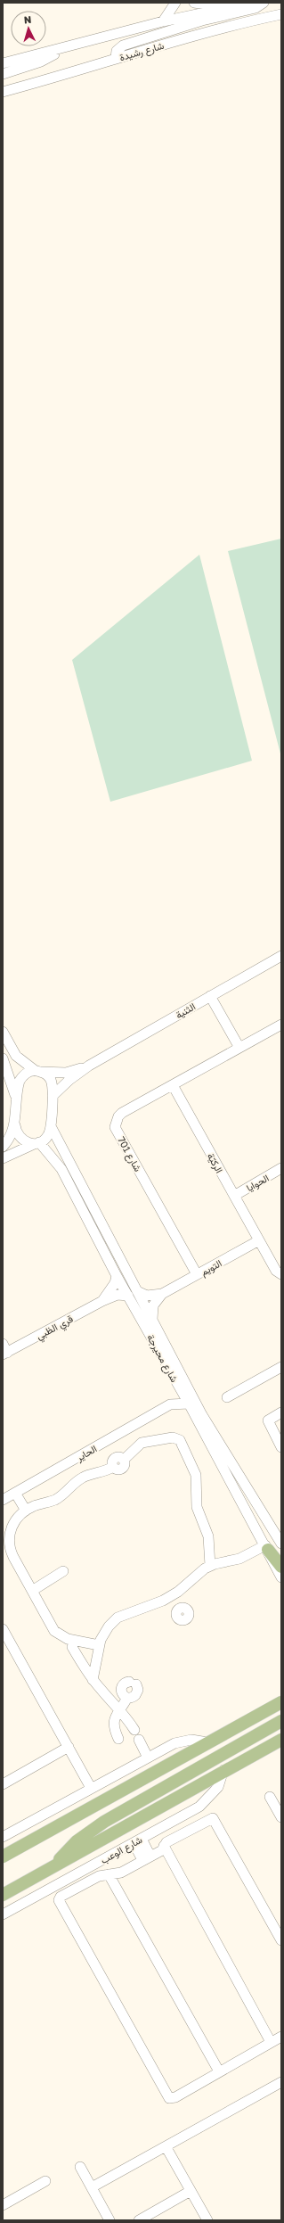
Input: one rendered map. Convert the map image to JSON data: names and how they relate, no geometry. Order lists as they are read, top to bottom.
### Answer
{
  "streets": {
    "main road": ["شارع الوعب"],
    "street": [
      "شارع رشيدة",
      "الثنية",
      "شارع 701",
      "الركيّة",
      "الحوايا",
      "التويم",
      "قري الظبي",
      "شارع محيرجة",
      "الحاير"
    ]
  },
  "crossings": [
    ["شارع 701", "الركيّة"],
    ["شارع 701", "التويم"],
    ["الركيّة", "الحوايا"],
    ["الركيّة", "التويم"],
    ["التويم", "قري الظبي"],
    ["التويم", "شارع محيرجة"],
    ["قري الظبي", "شارع محيرجة"],
    ["شارع محيرجة", "الحاير"]
  ],
  "north": "top"
}
